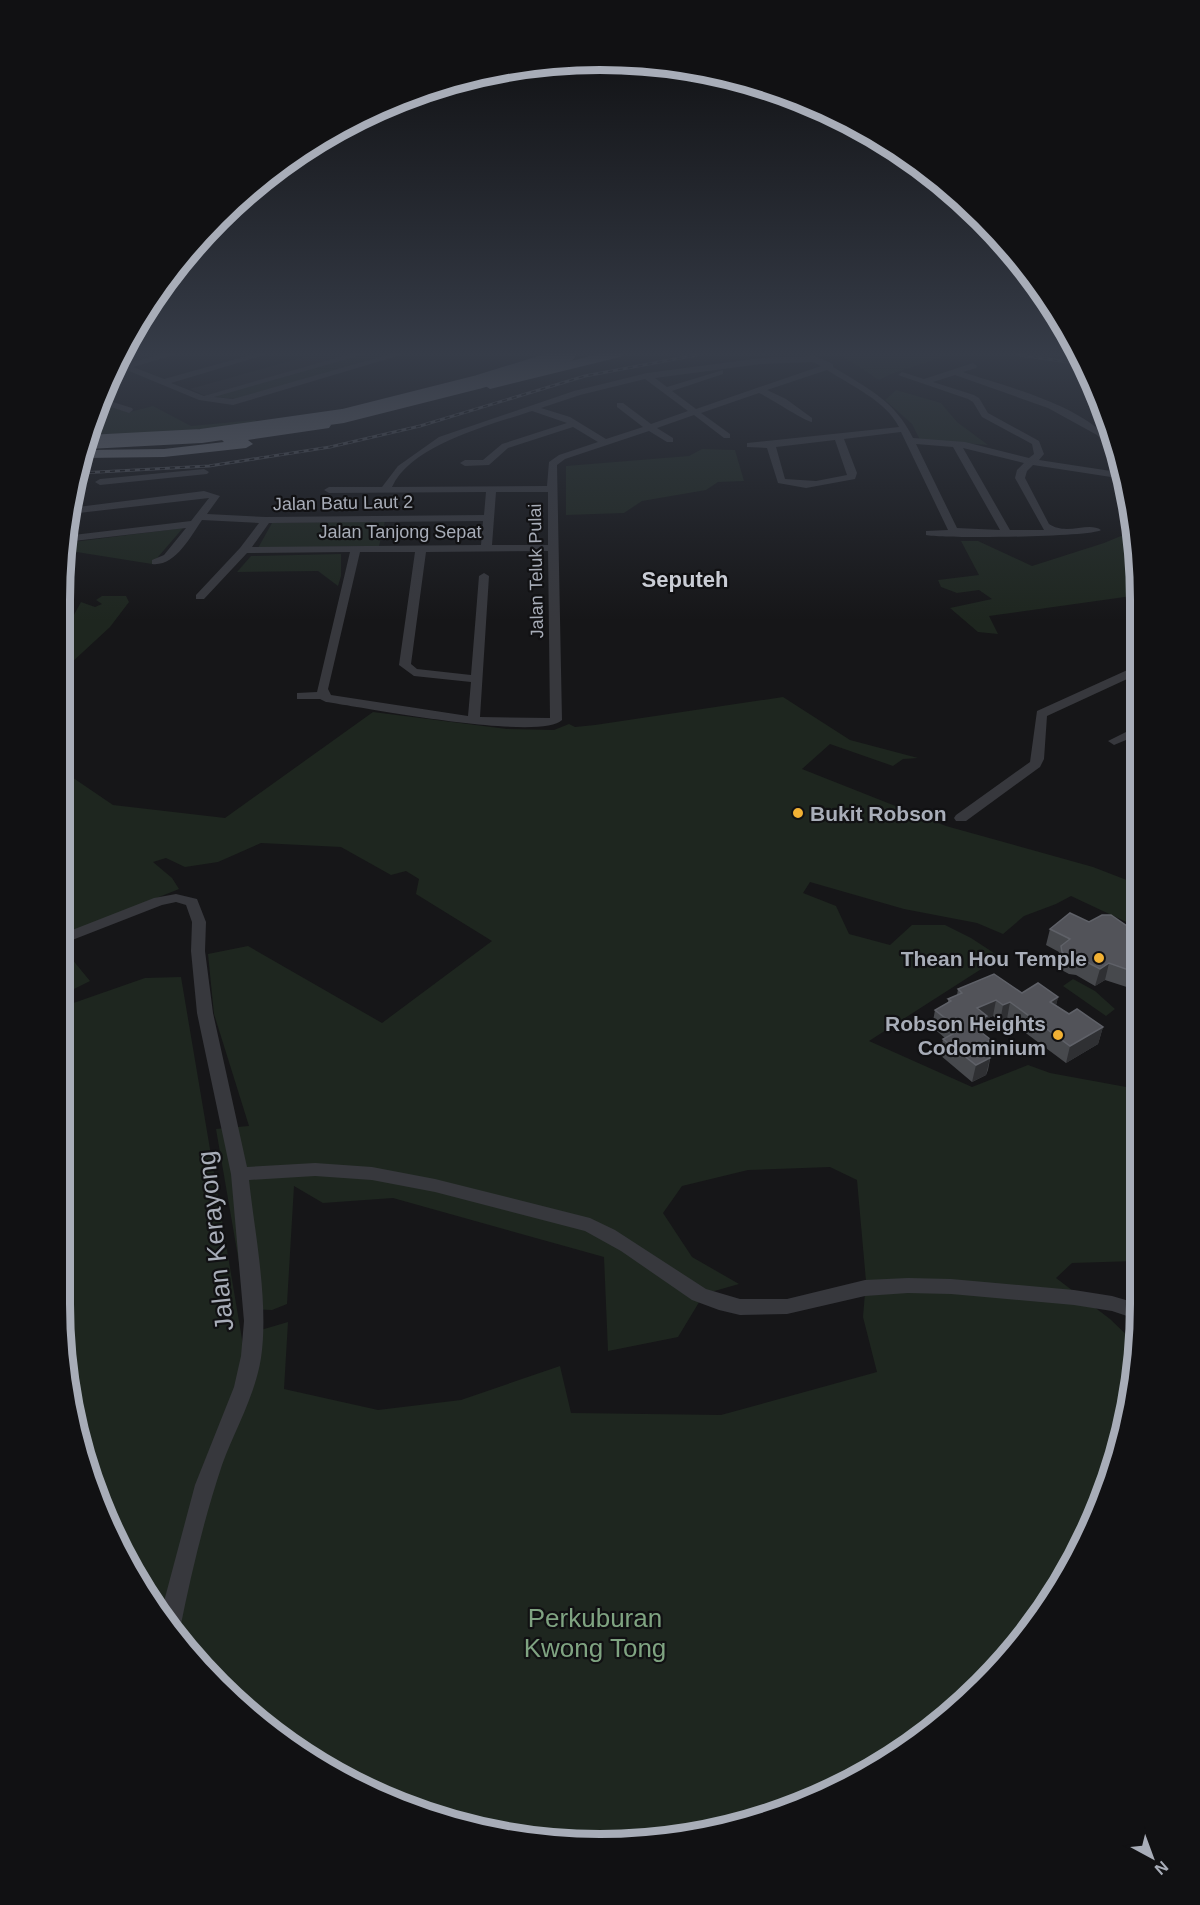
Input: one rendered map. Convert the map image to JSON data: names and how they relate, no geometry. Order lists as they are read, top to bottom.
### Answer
{
  "streets": {
    "street": [
      "Jalan Batu Laut 2",
      "Jalan Tanjong Sepat",
      "Jalan Teluk Pulai",
      "Jalan Kerayong"
    ]
  },
  "crossings": [
    ["Jalan Tanjong Sepat", "Jalan Teluk Pulai"]
  ],
  "districts": ["Seputeh"],
  "parks": ["Perkuburan Kwong Tong"],
  "places": ["Bukit Robson", "Thean Hou Temple", "Robson Heights Codominium"],
  "north": "bottom right"
}
